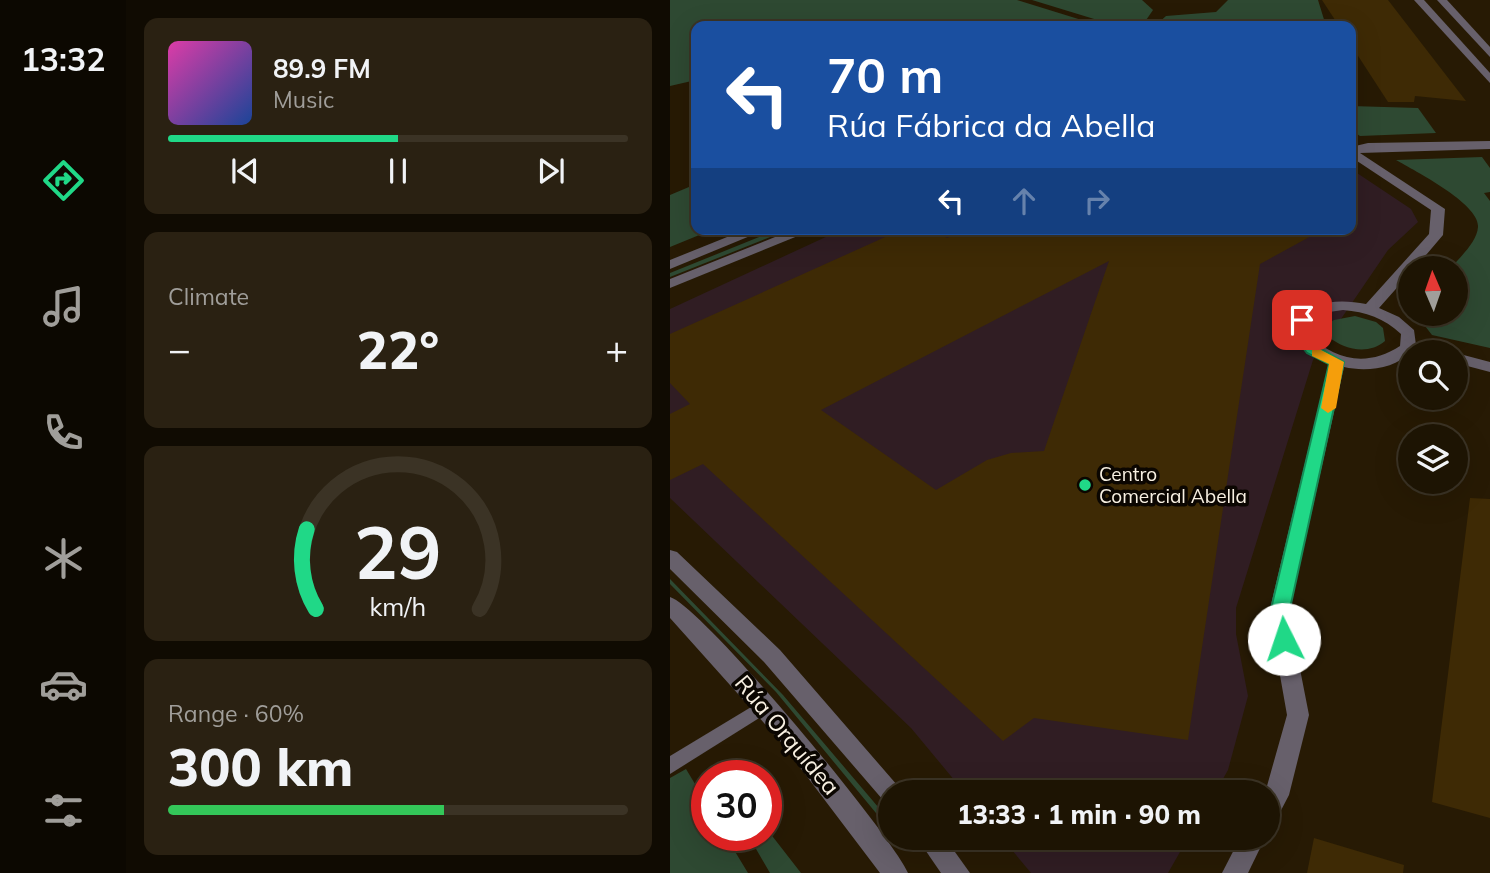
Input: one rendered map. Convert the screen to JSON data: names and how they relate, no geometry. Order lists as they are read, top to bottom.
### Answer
{
  "streets": {
    "street": ["Rúa Orquídea"]
  },
  "places": ["Centro Comercial Abella"],
  "north": "top",
  "page": {
    "tabs": "13:32",
    "turn": ["70 m", "Rúa Fábrica da Abella"],
    "song": ["89.9 FM", "Music"],
    "tile": [
      "Climate",
      ["Range · 60%", "300 km"]
    ],
    "heat": ["−", "22°", "+"],
    "limit": "30",
    "trip": "13:33 · 1 min · 90 m",
    "gauge": ["29", "km/h"]
  }
}
